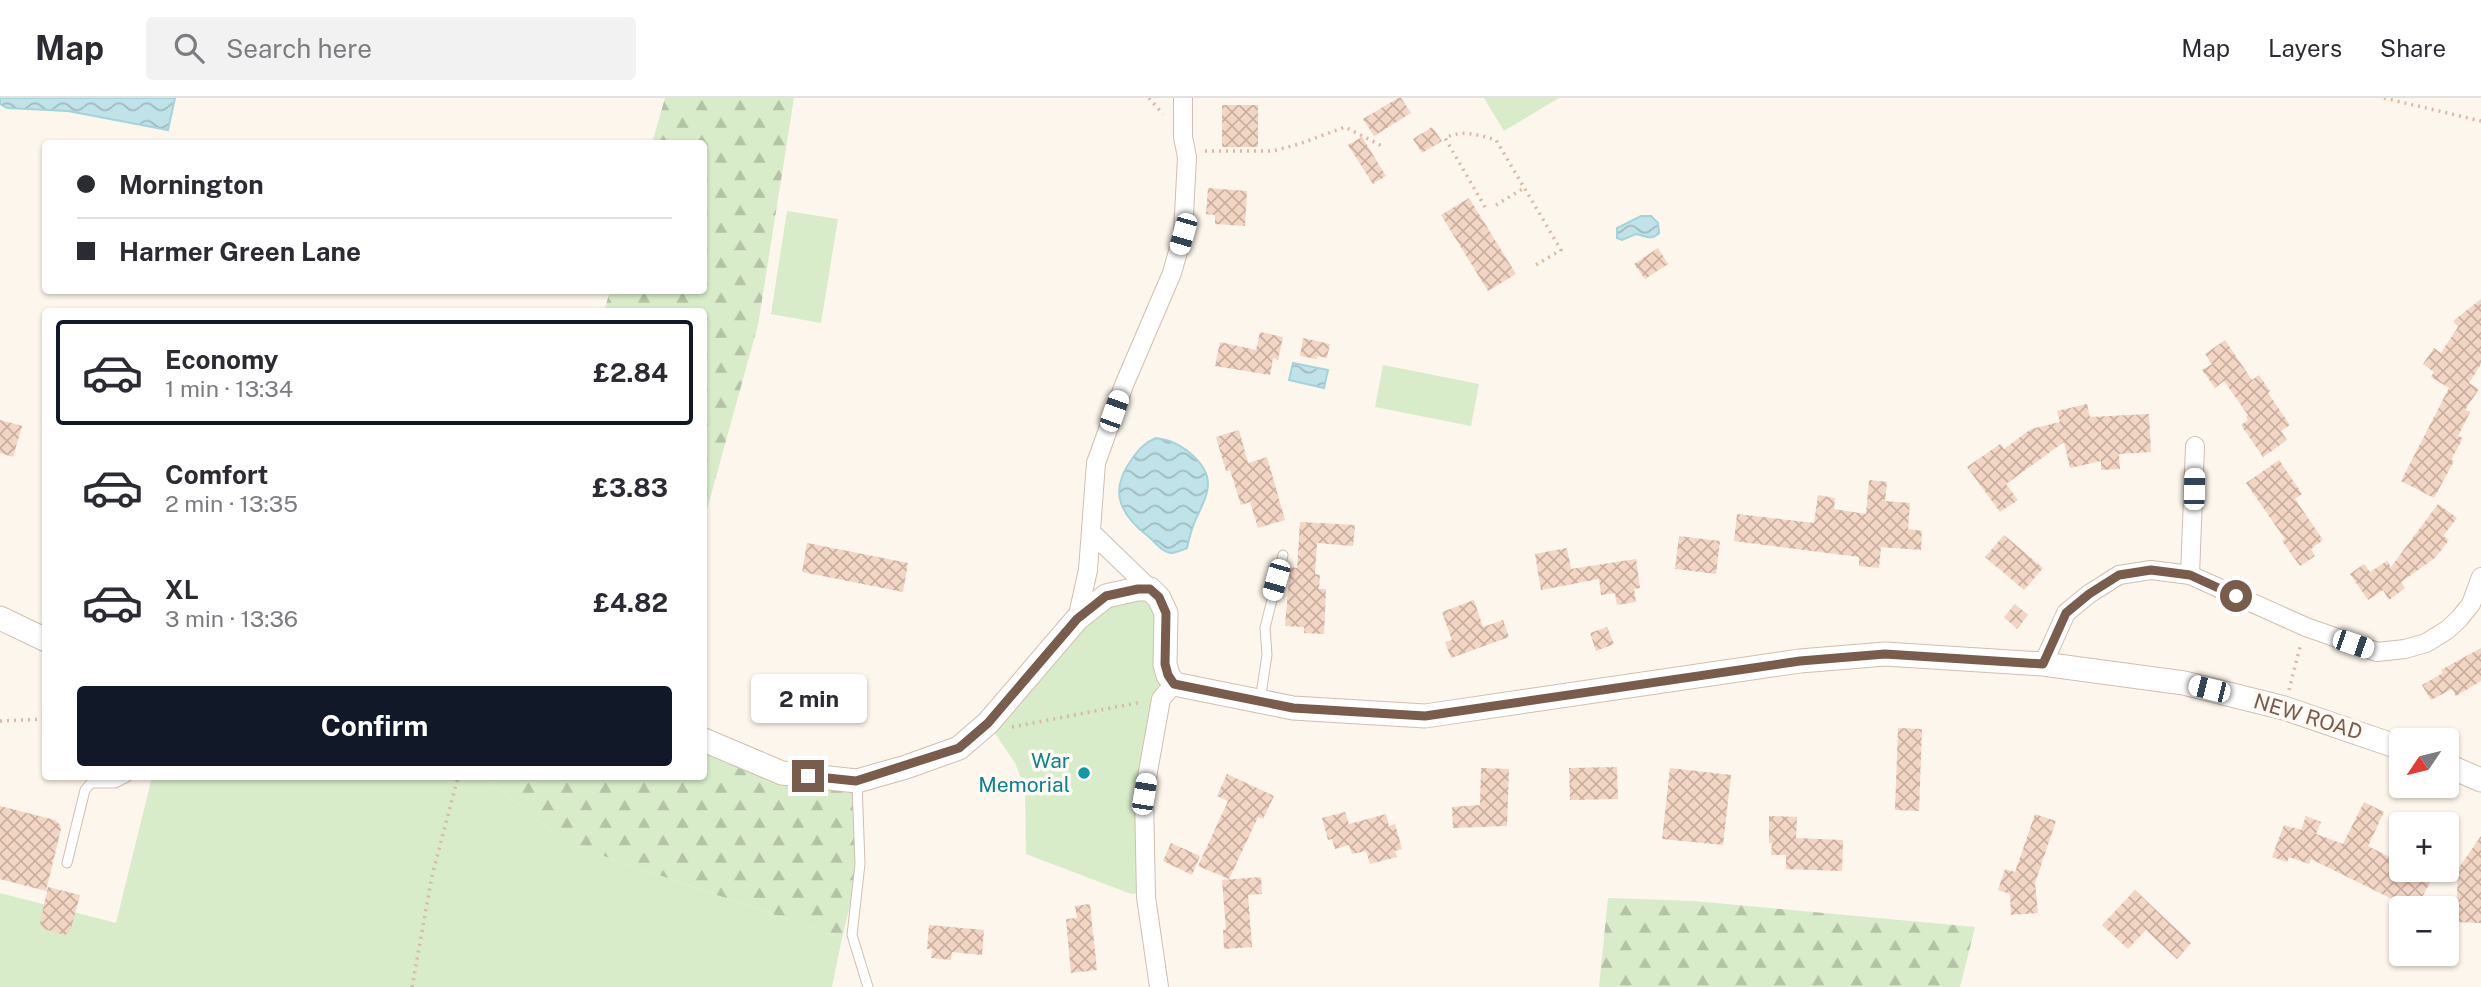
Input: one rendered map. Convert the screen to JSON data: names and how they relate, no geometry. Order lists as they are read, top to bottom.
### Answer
{
  "streets": {
    "street": ["NEW ROAD"]
  },
  "places": ["War Memorial"],
  "north": "bottom left",
  "page": {
    "header": "Map",
    "search": "Search here",
    "nav": ["Map", "Layers", "Share"],
    "banner": ["Mornington", "Harmer Green Lane"],
    "list": [
      {
        "name": "Economy",
        "note": "1 min · 13:34",
        "value": "£2.84"
      },
      {
        "name": "Comfort",
        "note": "2 min · 13:35",
        "value": "£3.83"
      },
      {
        "name": "XL",
        "note": "3 min · 13:36",
        "value": "£4.82"
      }
    ],
    "buttons": "Confirm",
    "bubble": "2 min",
    "map_buttons": ["+", "−"]
  }
}
